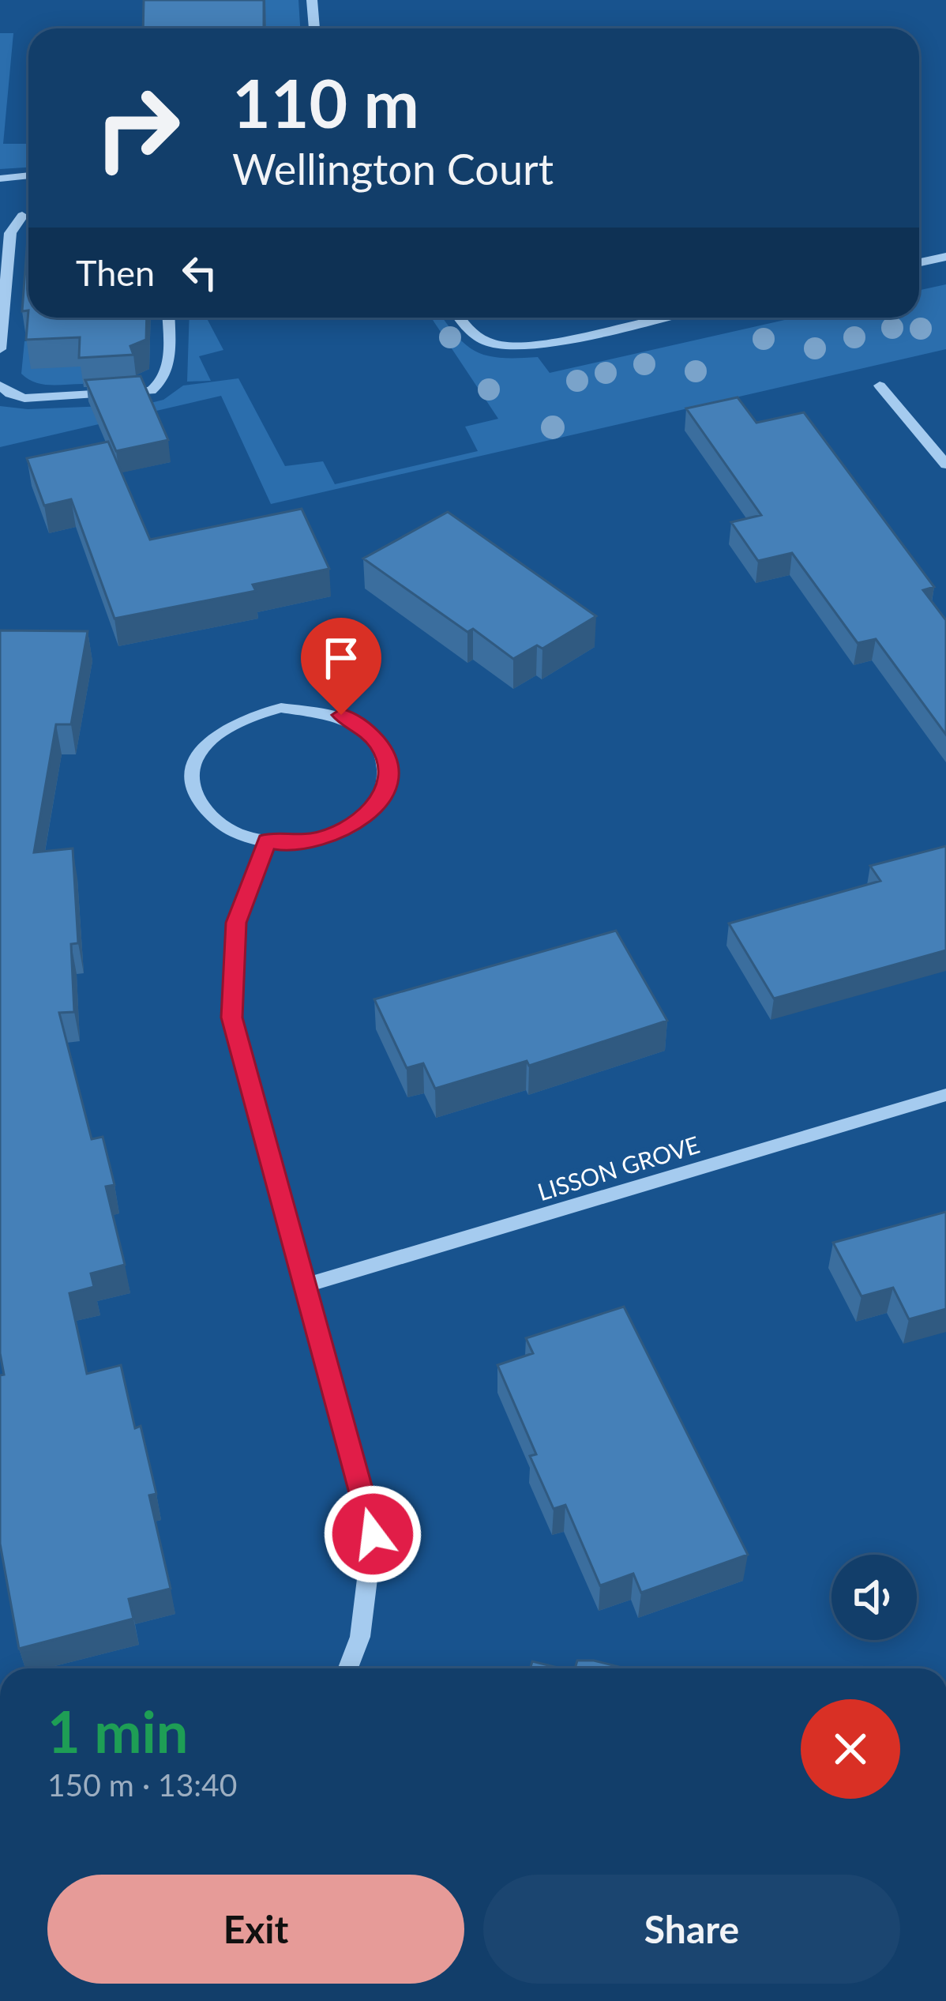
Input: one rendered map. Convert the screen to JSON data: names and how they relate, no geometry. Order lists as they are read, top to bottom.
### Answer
{
  "streets": {
    "street": ["LISSON GROVE"]
  },
  "page": {
    "turn": ["110 m", "Wellington Court"],
    "then": "Then",
    "heading": ["1 min", "150 m · 13:40"],
    "buttons": ["Exit", "Share"]
  }
}
